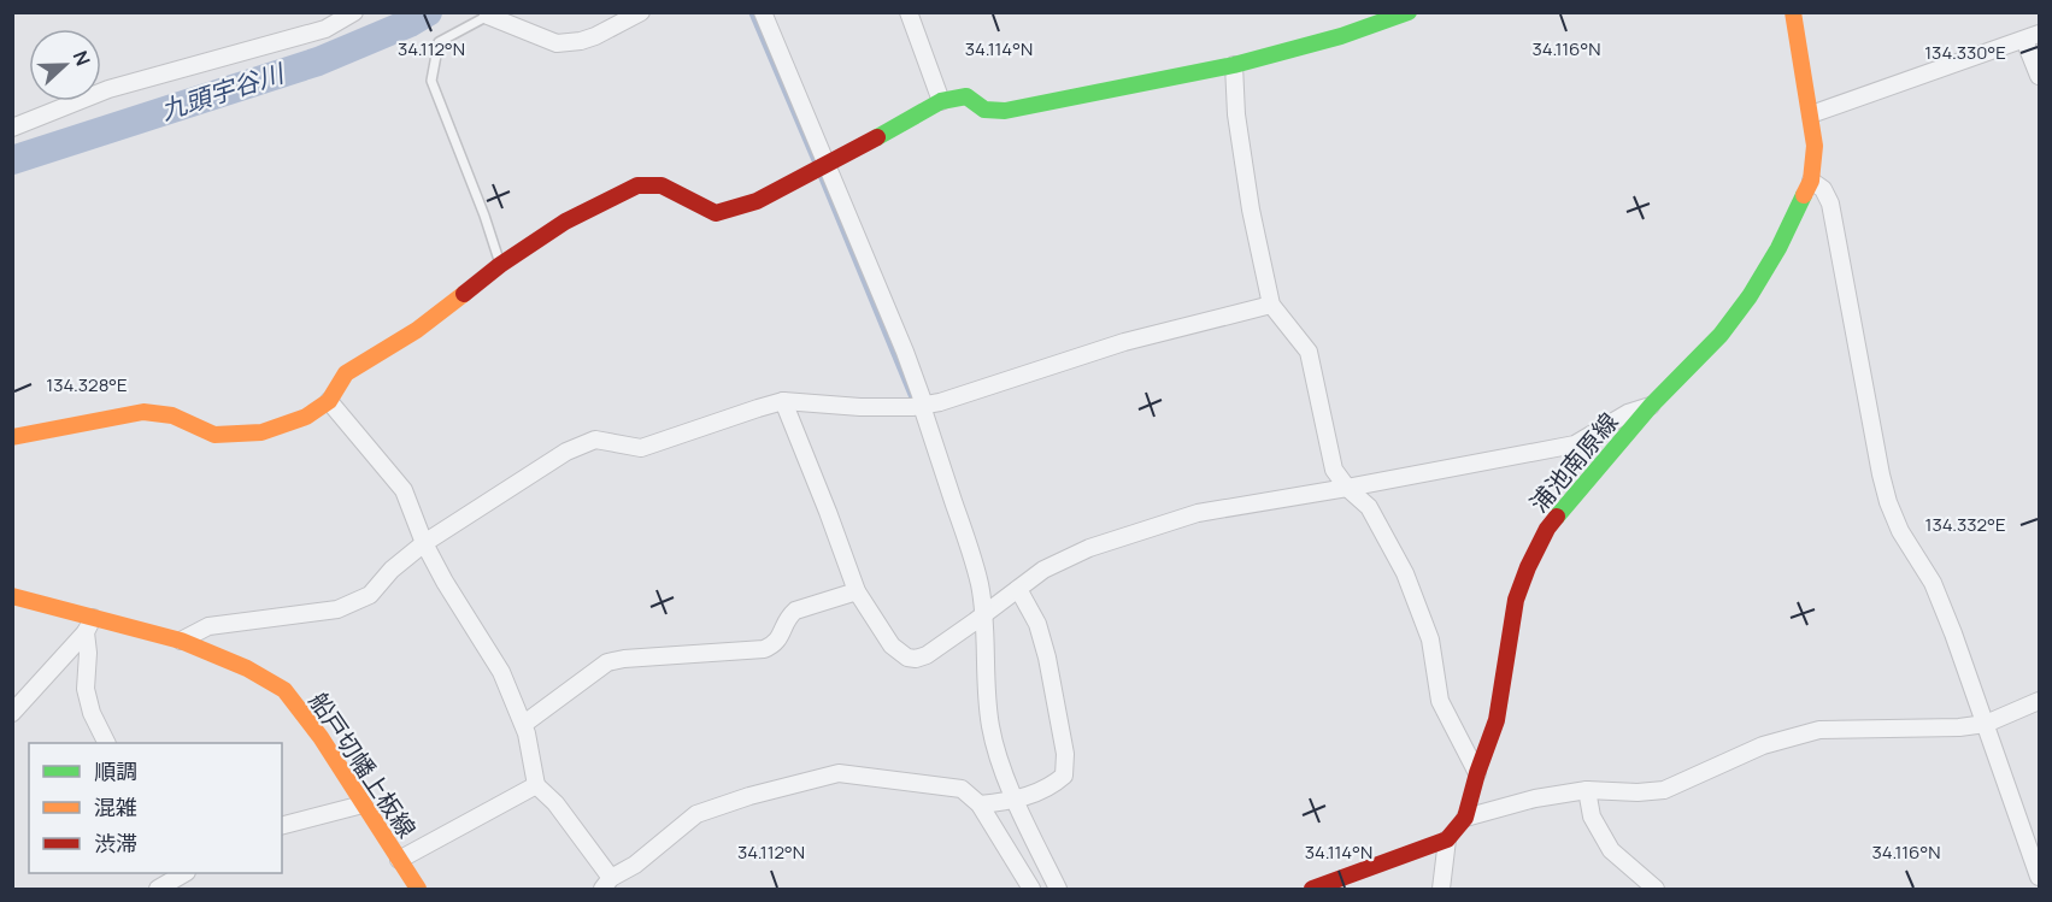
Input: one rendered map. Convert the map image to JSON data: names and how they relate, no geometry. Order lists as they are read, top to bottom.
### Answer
{
  "streets": {
    "main road": ["浦池南原線", "船戸切幡上板線"]
  },
  "water": ["九頭宇谷川"],
  "legend": ["順調", "混雑", "渋滞"],
  "north": "right",
  "coordinates": [
    "34.114°N",
    "34.116°N",
    "34.112°N",
    "134.330°E",
    "134.328°E",
    "134.332°E"
  ]
}
